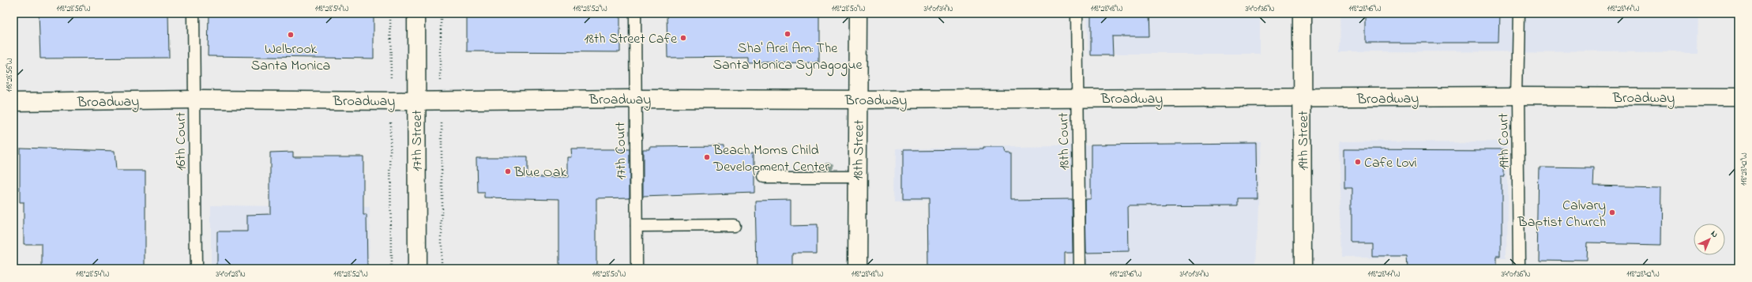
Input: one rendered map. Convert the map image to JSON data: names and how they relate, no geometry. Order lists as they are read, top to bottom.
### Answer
{
  "streets": {
    "street": [
      "Broadway",
      "17th Street",
      "19th Street",
      "18th Street"
    ],
    "lane": [
      "16th Court",
      "18th Court",
      "19th Court",
      "17th Court"
    ]
  },
  "crossings": [
    ["Broadway", "17th Street"],
    ["Broadway", "19th Street"],
    ["Broadway", "16th Court"],
    ["Broadway", "18th Court"],
    ["Broadway", "19th Court"],
    ["Broadway", "18th Street"],
    ["Broadway", "17th Court"]
  ],
  "places": [
    "Sha' Arei Am: The Santa Monica Synagogue",
    "Welbrook Santa Monica",
    "18th Street Cafe",
    "Beach Moms Child Development Center",
    "Cafe Lovi",
    "Blue Oak",
    "Calvary Baptist Church"
  ],
  "north": "top right",
  "coordinates": [
    "118°28'56\"W",
    "118°28'54\"W",
    "118°28'52\"W",
    "118°28'50\"W",
    "34°01'34\"N",
    "118°28'48\"W",
    "34°01'36\"N",
    "118°28'46\"W",
    "118°28'44\"W",
    "118°28'42\"W",
    "34°01'28\"N"
  ]
}
